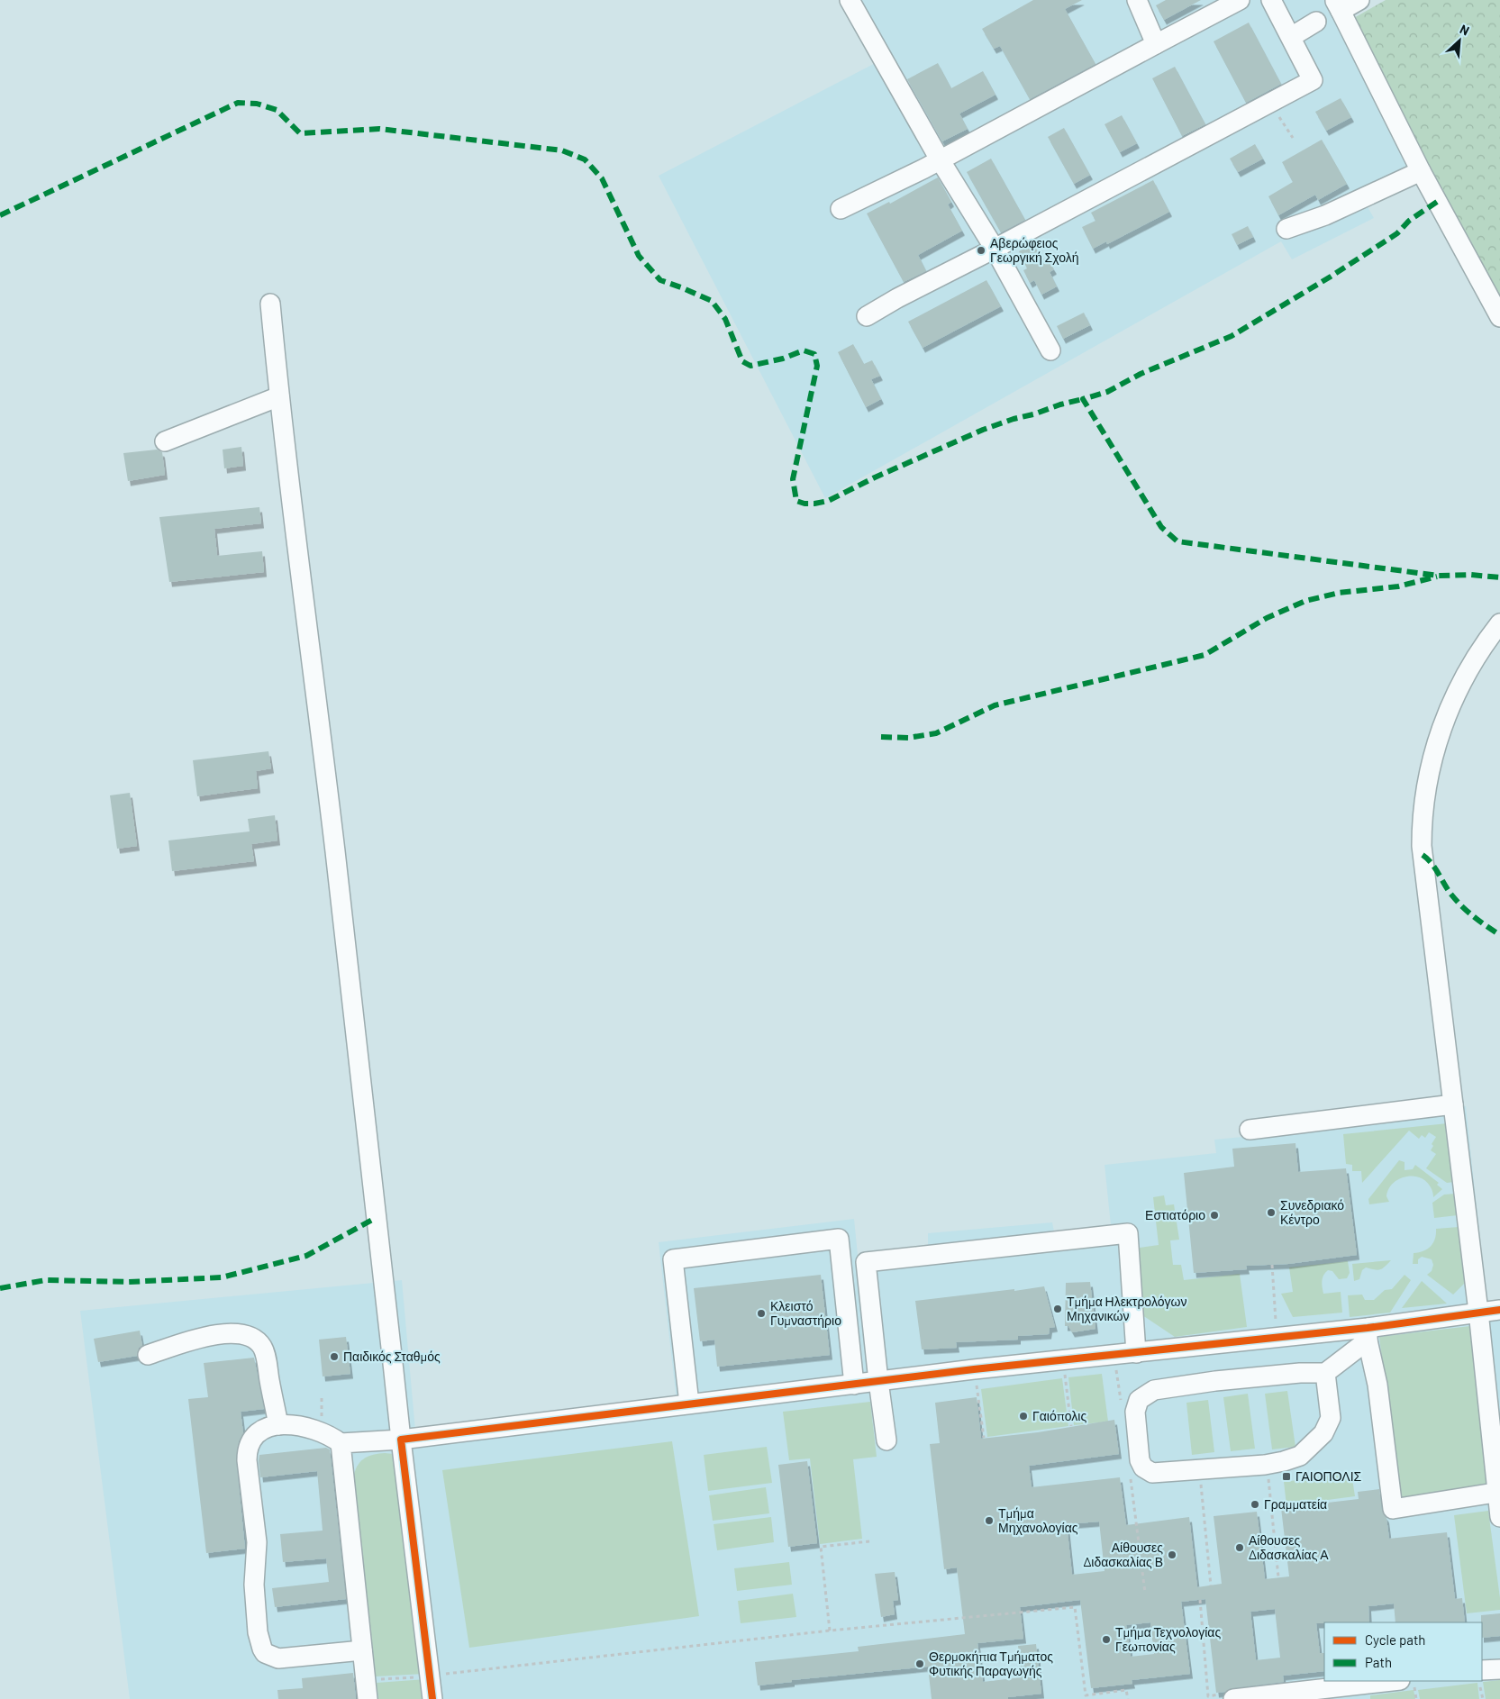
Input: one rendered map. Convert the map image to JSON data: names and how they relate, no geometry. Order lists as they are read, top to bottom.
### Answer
{
  "places": {
    "other": [
      "Αβερώφειος Γεωργική Σχολή",
      "Συνεδριακό Κέντρο",
      "Εστιατόριο",
      "Τμήμα Ηλεκτρολόγων Μηχανικών",
      "Κλειστό Γυμναστήριο",
      "Παιδικός Σταθμός",
      "Γαιόπολις",
      "Γραμματεία",
      "Τμήμα Μηχανολογίας",
      "Αίθουσες Διδασκαλίας Α",
      "Αίθουσες Διδασκαλίας Β",
      "Τμήμα Τεχνολογίας Γεωπονίας",
      "Θερμοκήπια Τμήματος Φυτικής Παραγωγής"
    ],
    "transit": ["ΓΑΙΟΠΟΛΙΣ"]
  },
  "legend": ["Cycle path", "Path"],
  "north": "top right"
}
